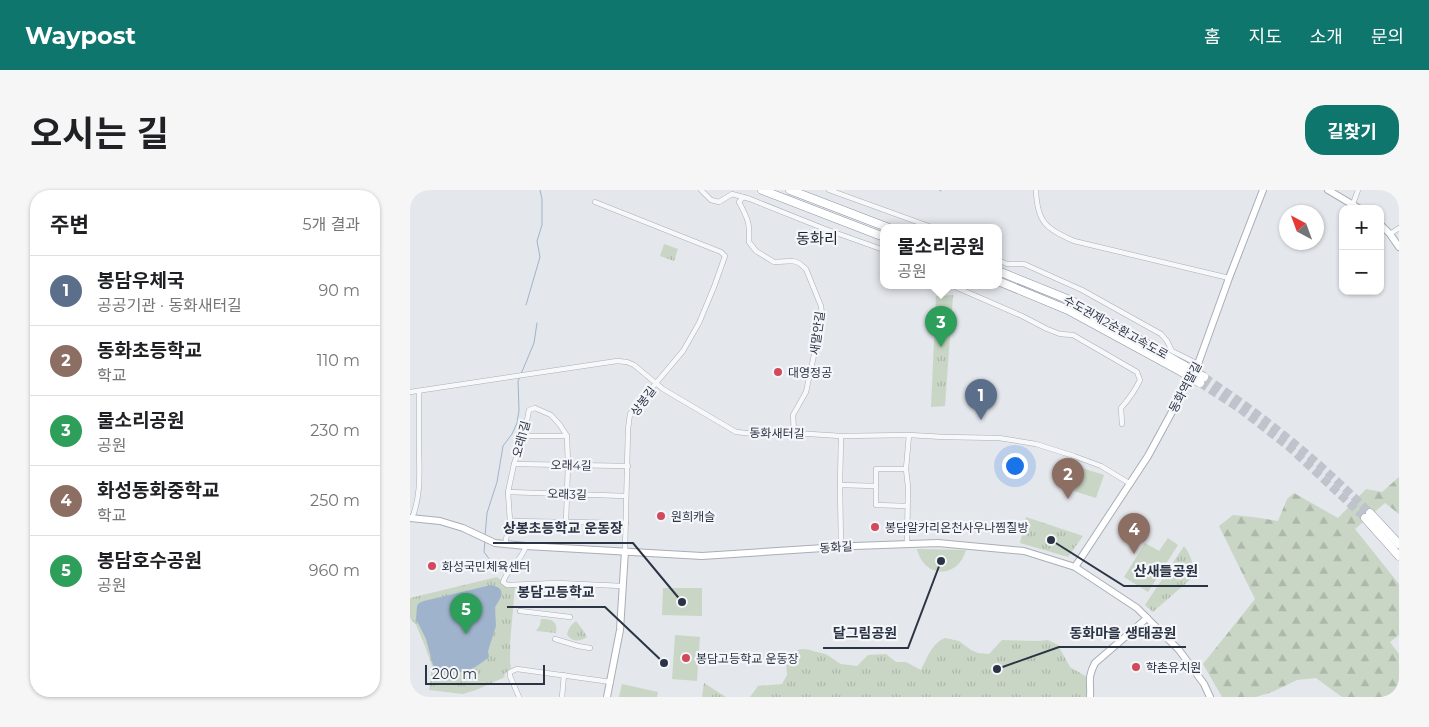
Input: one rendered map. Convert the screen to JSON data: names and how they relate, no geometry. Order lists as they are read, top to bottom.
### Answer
{
  "streets": {
    "highway": ["수도권제2순환고속도로"],
    "street": [
      "새말안길",
      "동화역말길",
      "상봉길",
      "동화새터길",
      "오래1길",
      "오래4길",
      "오래3길",
      "동화길"
    ]
  },
  "crossings": [
    ["새말안길", "동화새터길"],
    ["동화역말길", "동화새터길"],
    ["동화역말길", "동화길"],
    ["상봉길", "동화새터길"],
    ["상봉길", "오래4길"],
    ["상봉길", "오래3길"],
    ["상봉길", "동화길"],
    ["오래1길", "오래4길"],
    ["오래1길", "오래3길"],
    ["오래1길", "동화길"]
  ],
  "districts": ["동화리"],
  "places": [
    "대영정공",
    "원희캐슬",
    "봉담알카리온천사우나찜질방",
    "산새들공원",
    "달그림공원",
    "화성국민체육센터",
    "상봉초등학교 운동장",
    "봉담고등학교 운동장",
    "봉담고등학교",
    "학촌유치원",
    "동화마을 생태공원"
  ],
  "scale_bar": "200 m",
  "north": "top left",
  "page": {
    "header": "Waypost",
    "nav": [
      "홈",
      "지도",
      "소개",
      "문의"
    ],
    "title": "오시는 길",
    "buttons": "길찾기",
    "heading": ["주변", "5개 결과"],
    "map_buttons": ["+", "−"],
    "popup": ["물소리공원", "공원"],
    "list": [
      {
        "mark": "1",
        "name": "봉담우체국",
        "note": "공공기관 · 동화새터길",
        "value": "90 m"
      },
      {
        "mark": "2",
        "name": "동화초등학교",
        "note": "학교",
        "value": "110 m"
      },
      {
        "mark": "3",
        "name": "물소리공원",
        "note": "공원",
        "value": "230 m"
      },
      {
        "mark": "4",
        "name": "화성동화중학교",
        "note": "학교",
        "value": "250 m"
      },
      {
        "mark": "5",
        "name": "봉담호수공원",
        "note": "공원",
        "value": "960 m"
      }
    ],
    "pins": [
      "3",
      "1",
      "2",
      "4",
      "5"
    ],
    "scale": "200 m"
  }
}
